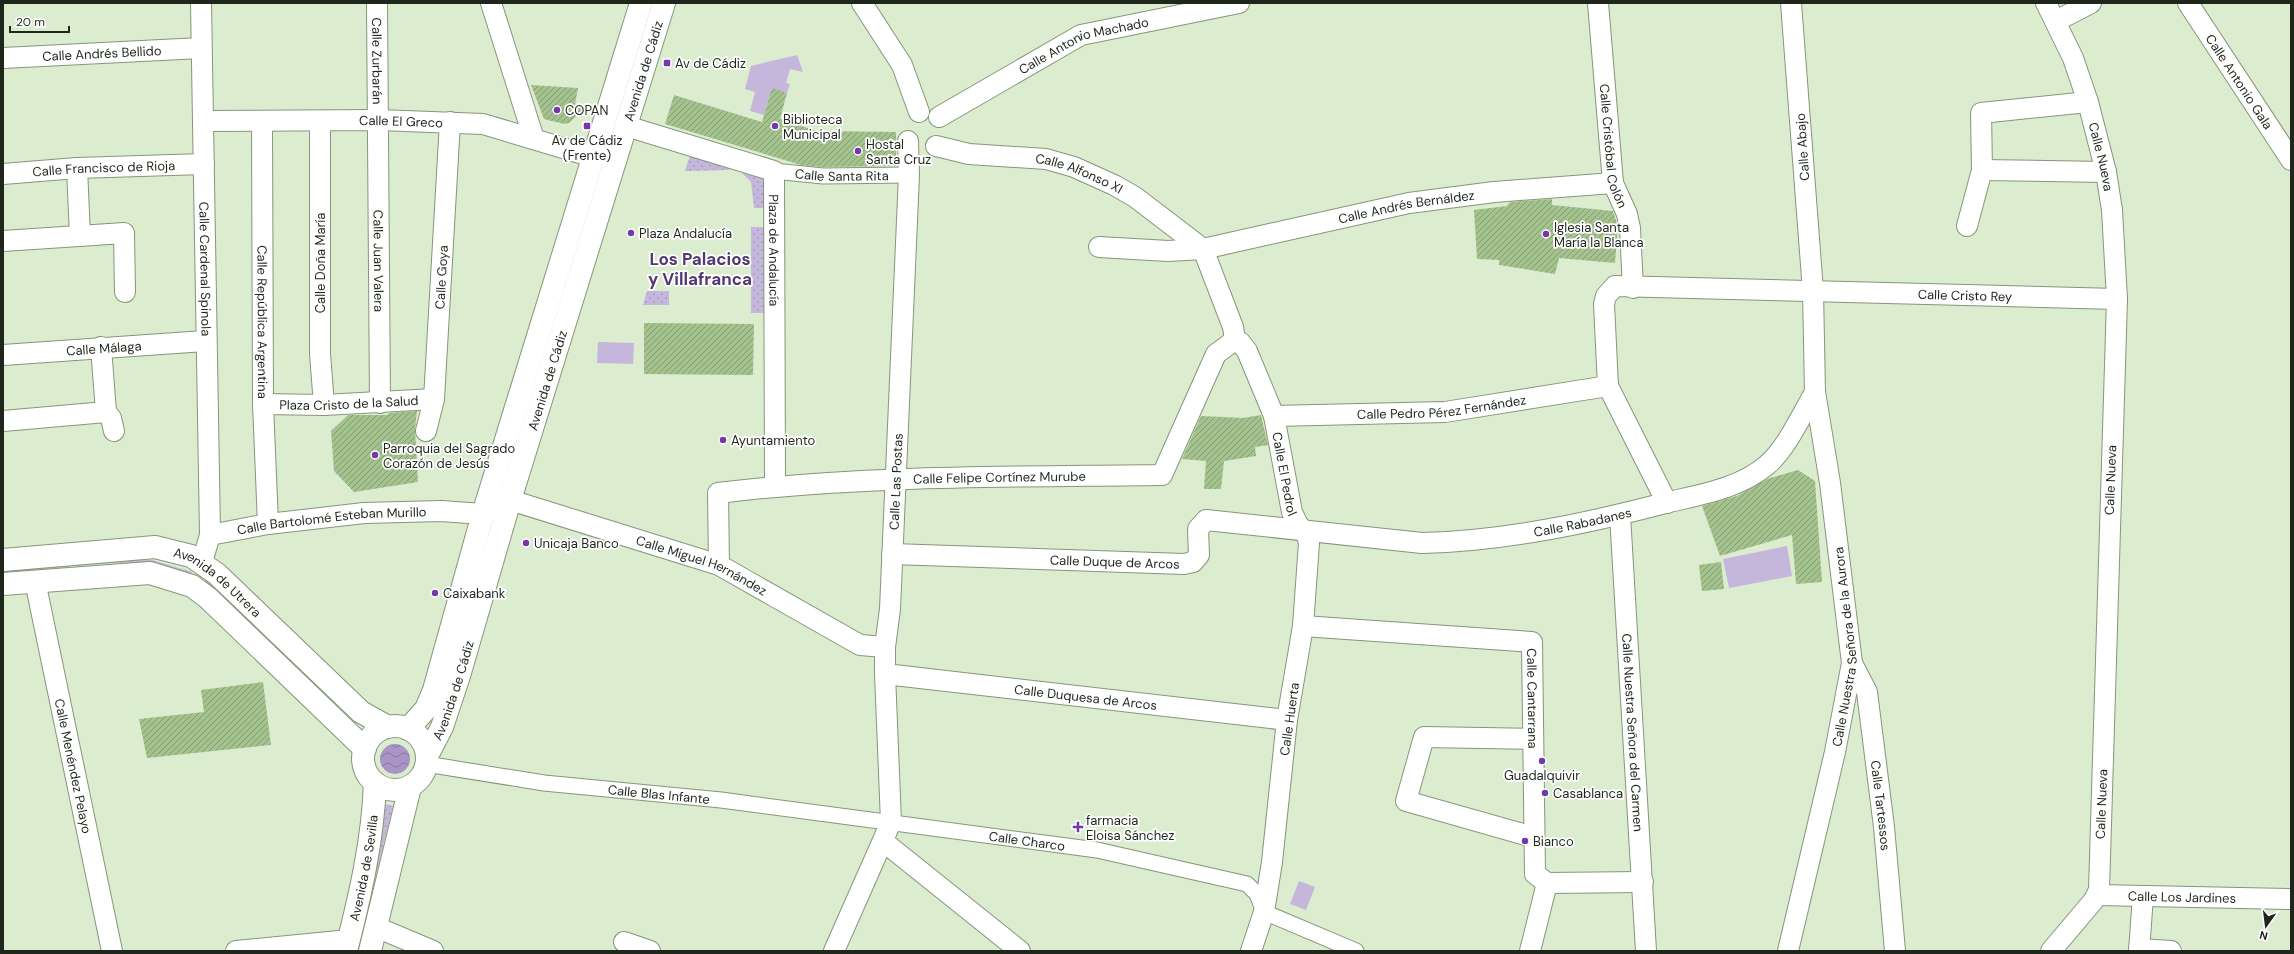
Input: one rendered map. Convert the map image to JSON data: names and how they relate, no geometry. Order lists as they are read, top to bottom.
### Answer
{
  "streets": {
    "main road": ["Avenida de Cádiz", "Avenida de Utrera", "Avenida de Sevilla"],
    "street": [
      "Calle Antonio Machado",
      "Calle Andrés Bellido",
      "Calle Zurbarán",
      "Calle Antonio Gala",
      "Calle El Greco",
      "Calle Cristóbal Colón",
      "Calle Abajo",
      "Calle Nueva",
      "Calle Francisco de Rioja",
      "Calle Santa Rita",
      "Calle Alfonso XI",
      "Calle Andrés Bernáldez",
      "Plaza de Andalucía",
      "Calle Juan Valera",
      "Calle Doña María",
      "Calle Cardenal Spinola",
      "Calle Goya",
      "Calle Cristo Rey",
      "Calle República Argentina",
      "Calle Málaga",
      "Plaza Cristo de la Salud",
      "Calle Pedro Pérez Fernández",
      "Calle El Pedrol",
      "Calle Felipe Cortínez Murube",
      "Calle Las Postas",
      "Calle Bartolomé Esteban Murillo",
      "Calle Rabadanes",
      "Calle Duque de Arcos",
      "Calle Miguel Hernández",
      "Calle Nuestra Señora de la Aurora",
      "Calle Duquesa de Arcos",
      "Calle Cantarrana",
      "Calle Huerta",
      "Calle Nuestra Señora del Carmen",
      "Calle Menéndez Pelayo",
      "Calle Blas Infante",
      "Calle Tartessos",
      "Calle Charco",
      "Calle Los Jardines"
    ]
  },
  "crossings": [
    ["Calle Antonio Machado", "Calle Alfonso XI"],
    ["Calle Antonio Machado", "Calle Las Postas"],
    ["Calle Andrés Bellido", "Calle Cardenal Spinola"],
    ["Calle Zurbarán", "Calle El Greco"],
    ["Calle Zurbarán", "Calle Juan Valera"],
    ["Avenida de Cádiz", "Calle El Greco"],
    ["Avenida de Cádiz", "Calle Bartolomé Esteban Murillo"],
    ["Avenida de Cádiz", "Calle Miguel Hernández"],
    ["Avenida de Cádiz", "Avenida de Utrera"],
    ["Avenida de Cádiz", "Calle Blas Infante"],
    ["Avenida de Cádiz", "Avenida de Sevilla"],
    ["Calle El Greco", "Calle Juan Valera"],
    ["Calle El Greco", "Calle Doña María"],
    ["Calle El Greco", "Calle Cardenal Spinola"],
    ["Calle El Greco", "Calle Goya"],
    ["Calle El Greco", "Calle República Argentina"],
    ["Calle Cristóbal Colón", "Calle Andrés Bernáldez"],
    ["Calle Cristóbal Colón", "Calle Cristo Rey"],
    ["Calle Abajo", "Calle Cristo Rey"],
    ["Calle Abajo", "Calle Nuestra Señora de la Aurora"],
    ["Calle Nueva", "Calle Cristo Rey"],
    ["Calle Nueva", "Calle Los Jardines"],
    ["Calle Francisco de Rioja", "Calle Cardenal Spinola"],
    ["Calle Santa Rita", "Plaza de Andalucía"],
    ["Calle Santa Rita", "Calle Las Postas"],
    ["Calle Alfonso XI", "Calle Andrés Bernáldez"],
    ["Calle Alfonso XI", "Calle Las Postas"],
    ["Plaza de Andalucía", "Calle Felipe Cortínez Murube"],
    ["Calle Juan Valera", "Plaza Cristo de la Salud"],
    ["Calle Doña María", "Plaza Cristo de la Salud"],
    ["Calle Cardenal Spinola", "Calle Málaga"],
    ["Calle Cardenal Spinola", "Calle Bartolomé Esteban Murillo"],
    ["Calle Goya", "Plaza Cristo de la Salud"],
    ["Calle Cristo Rey", "Calle Pedro Pérez Fernández"],
    ["Calle Cristo Rey", "Calle Nuestra Señora de la Aurora"],
    ["Calle República Argentina", "Plaza Cristo de la Salud"],
    ["Calle República Argentina", "Calle Bartolomé Esteban Murillo"],
    ["Calle Pedro Pérez Fernández", "Calle El Pedrol"],
    ["Calle El Pedrol", "Calle Felipe Cortínez Murube"],
    ["Calle El Pedrol", "Calle Rabadanes"],
    ["Calle El Pedrol", "Calle Duque de Arcos"],
    ["Calle El Pedrol", "Calle Huerta"],
    ["Calle Felipe Cortínez Murube", "Calle Las Postas"],
    ["Calle Felipe Cortínez Murube", "Calle Miguel Hernández"],
    ["Calle Las Postas", "Calle Duque de Arcos"],
    ["Calle Las Postas", "Calle Miguel Hernández"],
    ["Calle Las Postas", "Calle Duquesa de Arcos"],
    ["Calle Las Postas", "Calle Blas Infante"],
    ["Calle Las Postas", "Calle Charco"],
    ["Calle Rabadanes", "Calle Duque de Arcos"],
    ["Calle Rabadanes", "Calle Nuestra Señora de la Aurora"],
    ["Calle Rabadanes", "Calle Huerta"],
    ["Calle Rabadanes", "Calle Nuestra Señora del Carmen"],
    ["Calle Duque de Arcos", "Calle Huerta"],
    ["Avenida de Utrera", "Calle Menéndez Pelayo"],
    ["Avenida de Utrera", "Calle Blas Infante"],
    ["Avenida de Utrera", "Avenida de Sevilla"],
    ["Calle Nuestra Señora de la Aurora", "Calle Tartessos"],
    ["Calle Duquesa de Arcos", "Calle Huerta"],
    ["Calle Cantarrana", "Calle Huerta"],
    ["Calle Huerta", "Calle Charco"],
    ["Calle Blas Infante", "Calle Charco"],
    ["Calle Blas Infante", "Avenida de Sevilla"]
  ],
  "districts": ["Los Palacios y Villafranca"],
  "places": {
    "transit": ["Av de Cádiz", "Av de Cádiz (Frente)"],
    "other": [
      "COPAN",
      "Biblioteca Municipal",
      "Hostal Santa Cruz",
      "Plaza Andalucía",
      "Iglesia Santa María la Blanca",
      "Ayuntamiento",
      "Parroquia del Sagrado Corazón de Jesús",
      "Unicaja Banco",
      "Caixabank",
      "Guadalquivir",
      "Casablanca",
      "Bianco"
    ],
    "health": ["farmacia Eloisa Sánchez"]
  },
  "scale_bar": "20 m",
  "north": "bottom"
}
